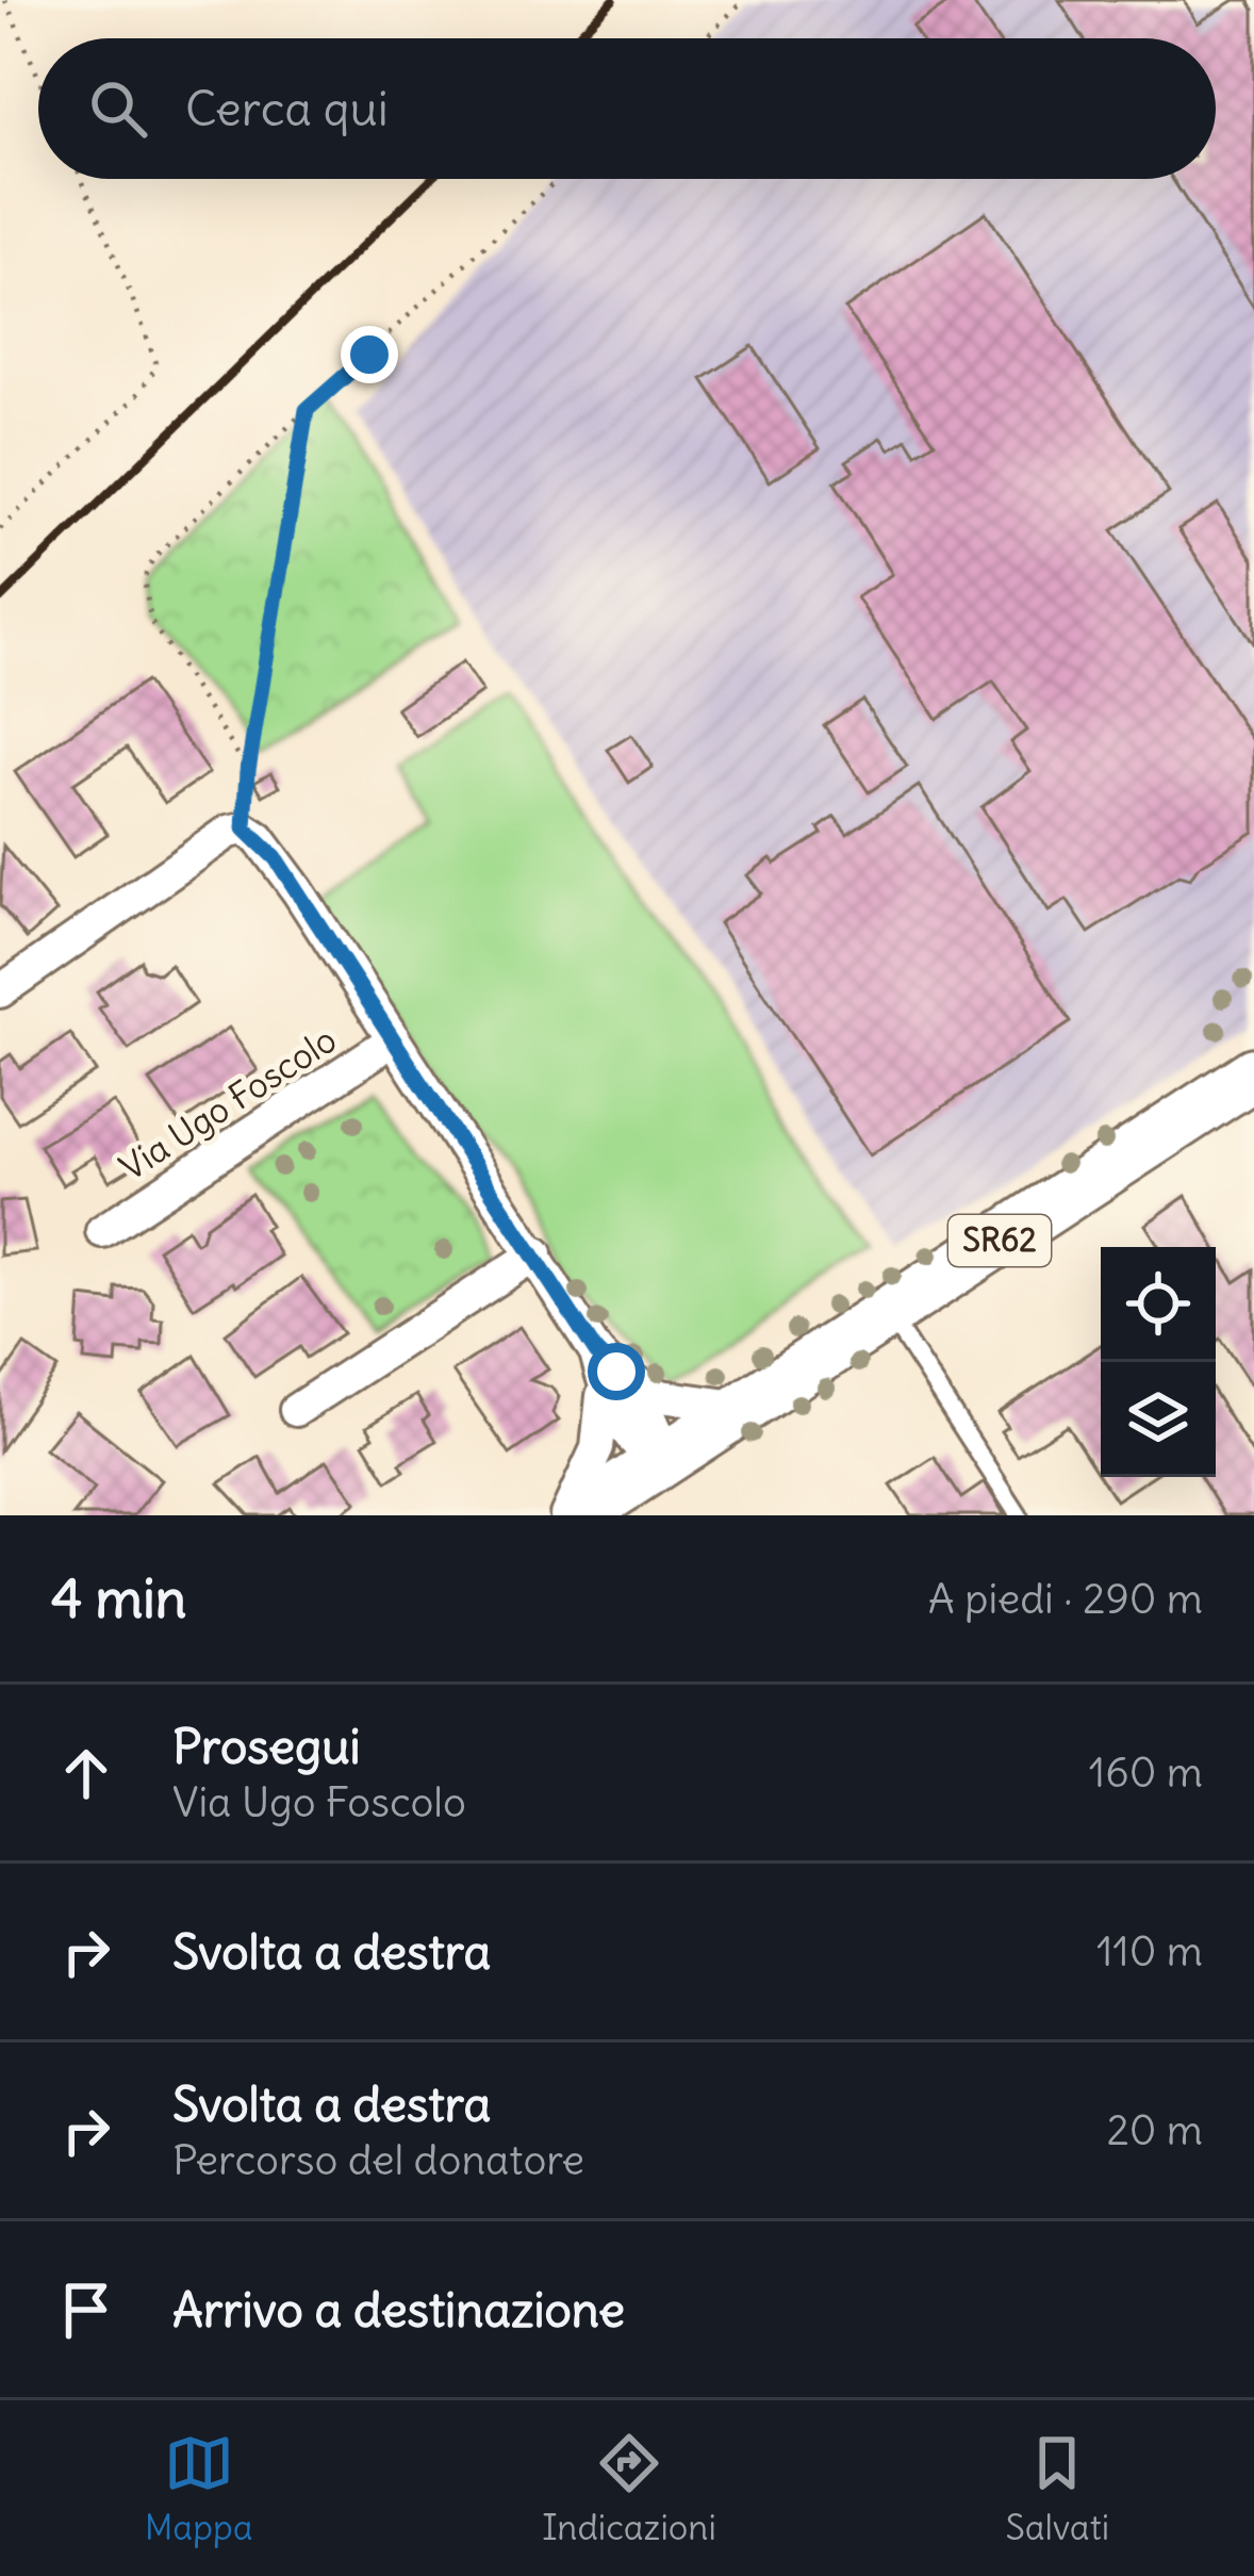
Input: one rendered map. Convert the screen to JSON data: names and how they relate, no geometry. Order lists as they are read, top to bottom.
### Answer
{
  "streets": {
    "main road": ["SR62"],
    "street": ["Via Ugo Foscolo"]
  },
  "crossings": [
    ["Via Ugo Foscolo", "SR62"]
  ],
  "page": {
    "search": "Cerca qui",
    "heading": ["4 min", "A piedi · 290 m"],
    "list": [
      ["Prosegui", "Via Ugo Foscolo", "160 m"],
      ["Svolta a destra", "110 m"],
      ["Svolta a destra", "Percorso del donatore", "20 m"],
      "Arrivo a destinazione"
    ],
    "nav": ["Mappa", "Indicazioni", "Salvati"]
  }
}
